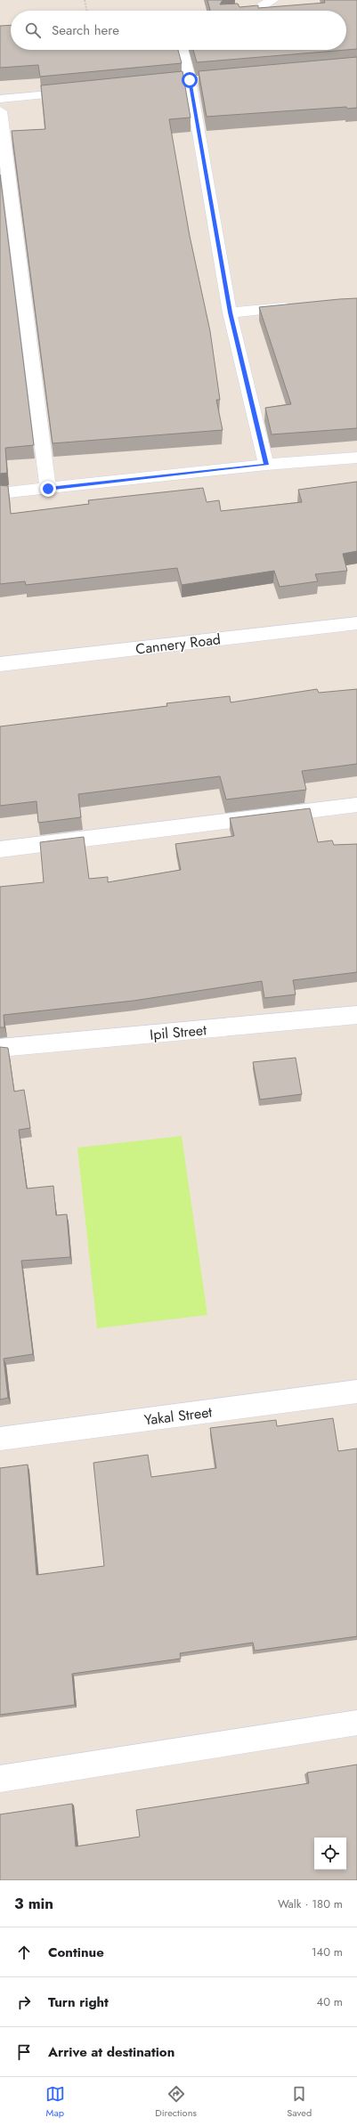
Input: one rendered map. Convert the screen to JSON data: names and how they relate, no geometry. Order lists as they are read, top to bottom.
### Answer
{
  "streets": {
    "street": ["Cannery Road", "Ipil Street", "Yakal Street"]
  },
  "page": {
    "search": "Search here",
    "heading": ["3 min", "Walk · 180 m"],
    "list": [
      ["Continue", "140 m"],
      ["Turn right", "40 m"],
      "Arrive at destination"
    ],
    "nav": ["Map", "Directions", "Saved"]
  }
}
